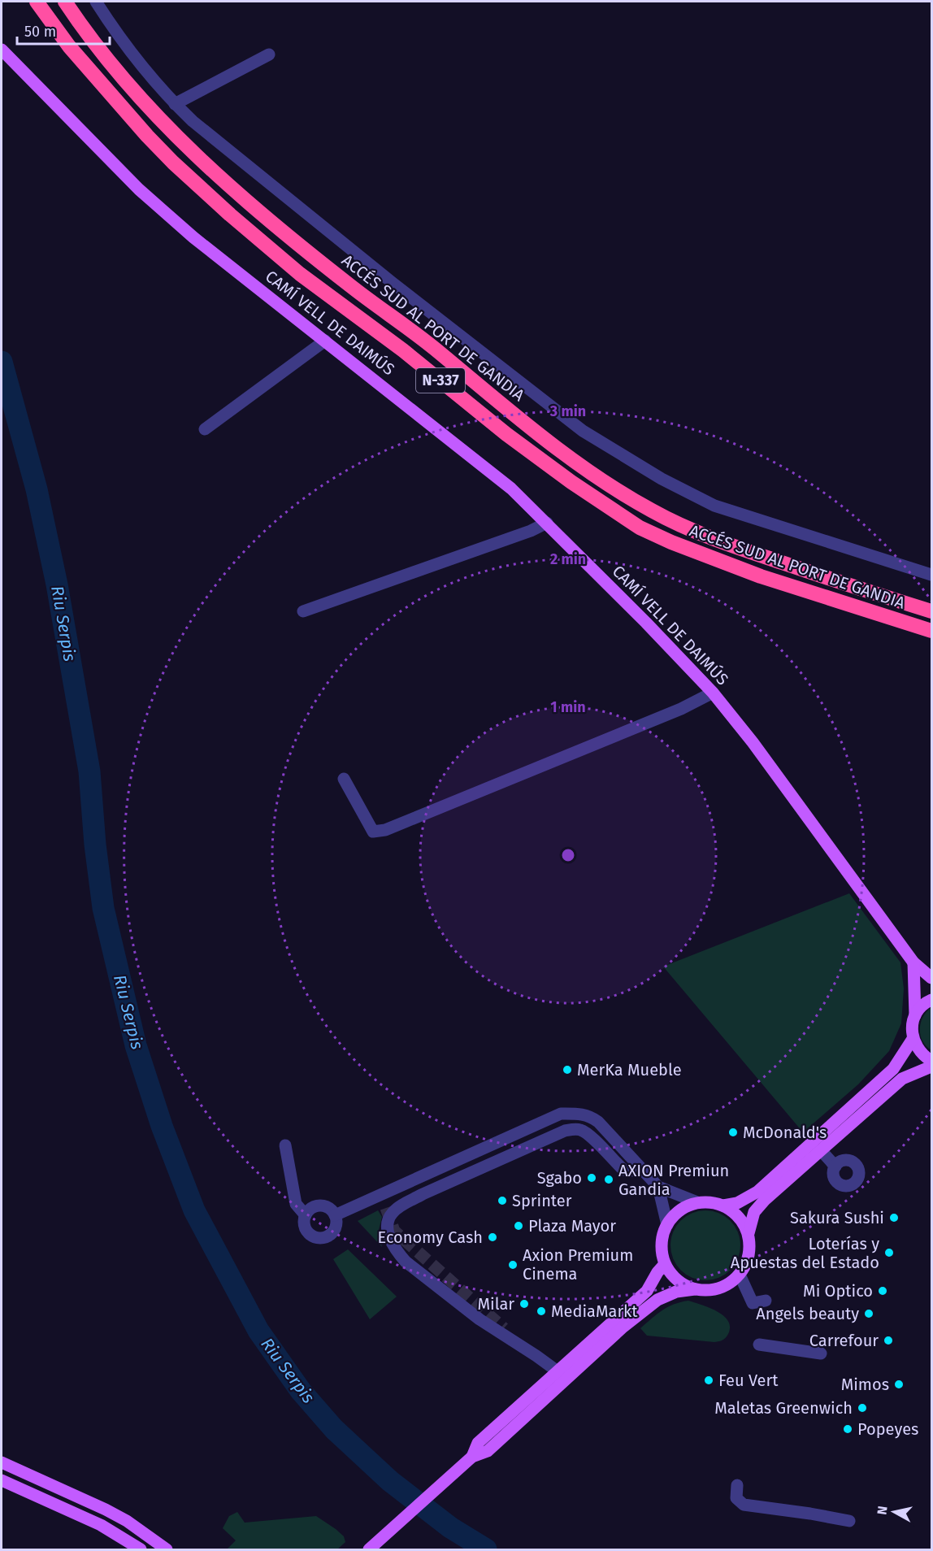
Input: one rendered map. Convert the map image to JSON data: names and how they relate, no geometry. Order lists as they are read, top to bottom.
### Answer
{
  "streets": {
    "highway": ["ACCÉS SUD AL PORT DE GANDIA", "N-337"],
    "main road": ["CAMÍ VELL DE DAIMÚS"]
  },
  "water": ["Riu Serpis"],
  "places": [
    "MerKa Mueble",
    "McDonald's",
    "Sgabo",
    "AXION Premiun Gandia",
    "Sprinter",
    "Sakura Sushi",
    "Plaza Mayor",
    "Economy Cash",
    "Loterías y Apuestas del Estado",
    "Axion Premium Cinema",
    "Mi Optico",
    "Milar",
    "MediaMarkt",
    "Angels beauty",
    "Carrefour",
    "Feu Vert",
    "Mimos",
    "Maletas Greenwich",
    "Popeyes"
  ],
  "scale_bar": "50 m",
  "north": "left",
  "rings": ["3 min", "2 min", "1 min"]
}
